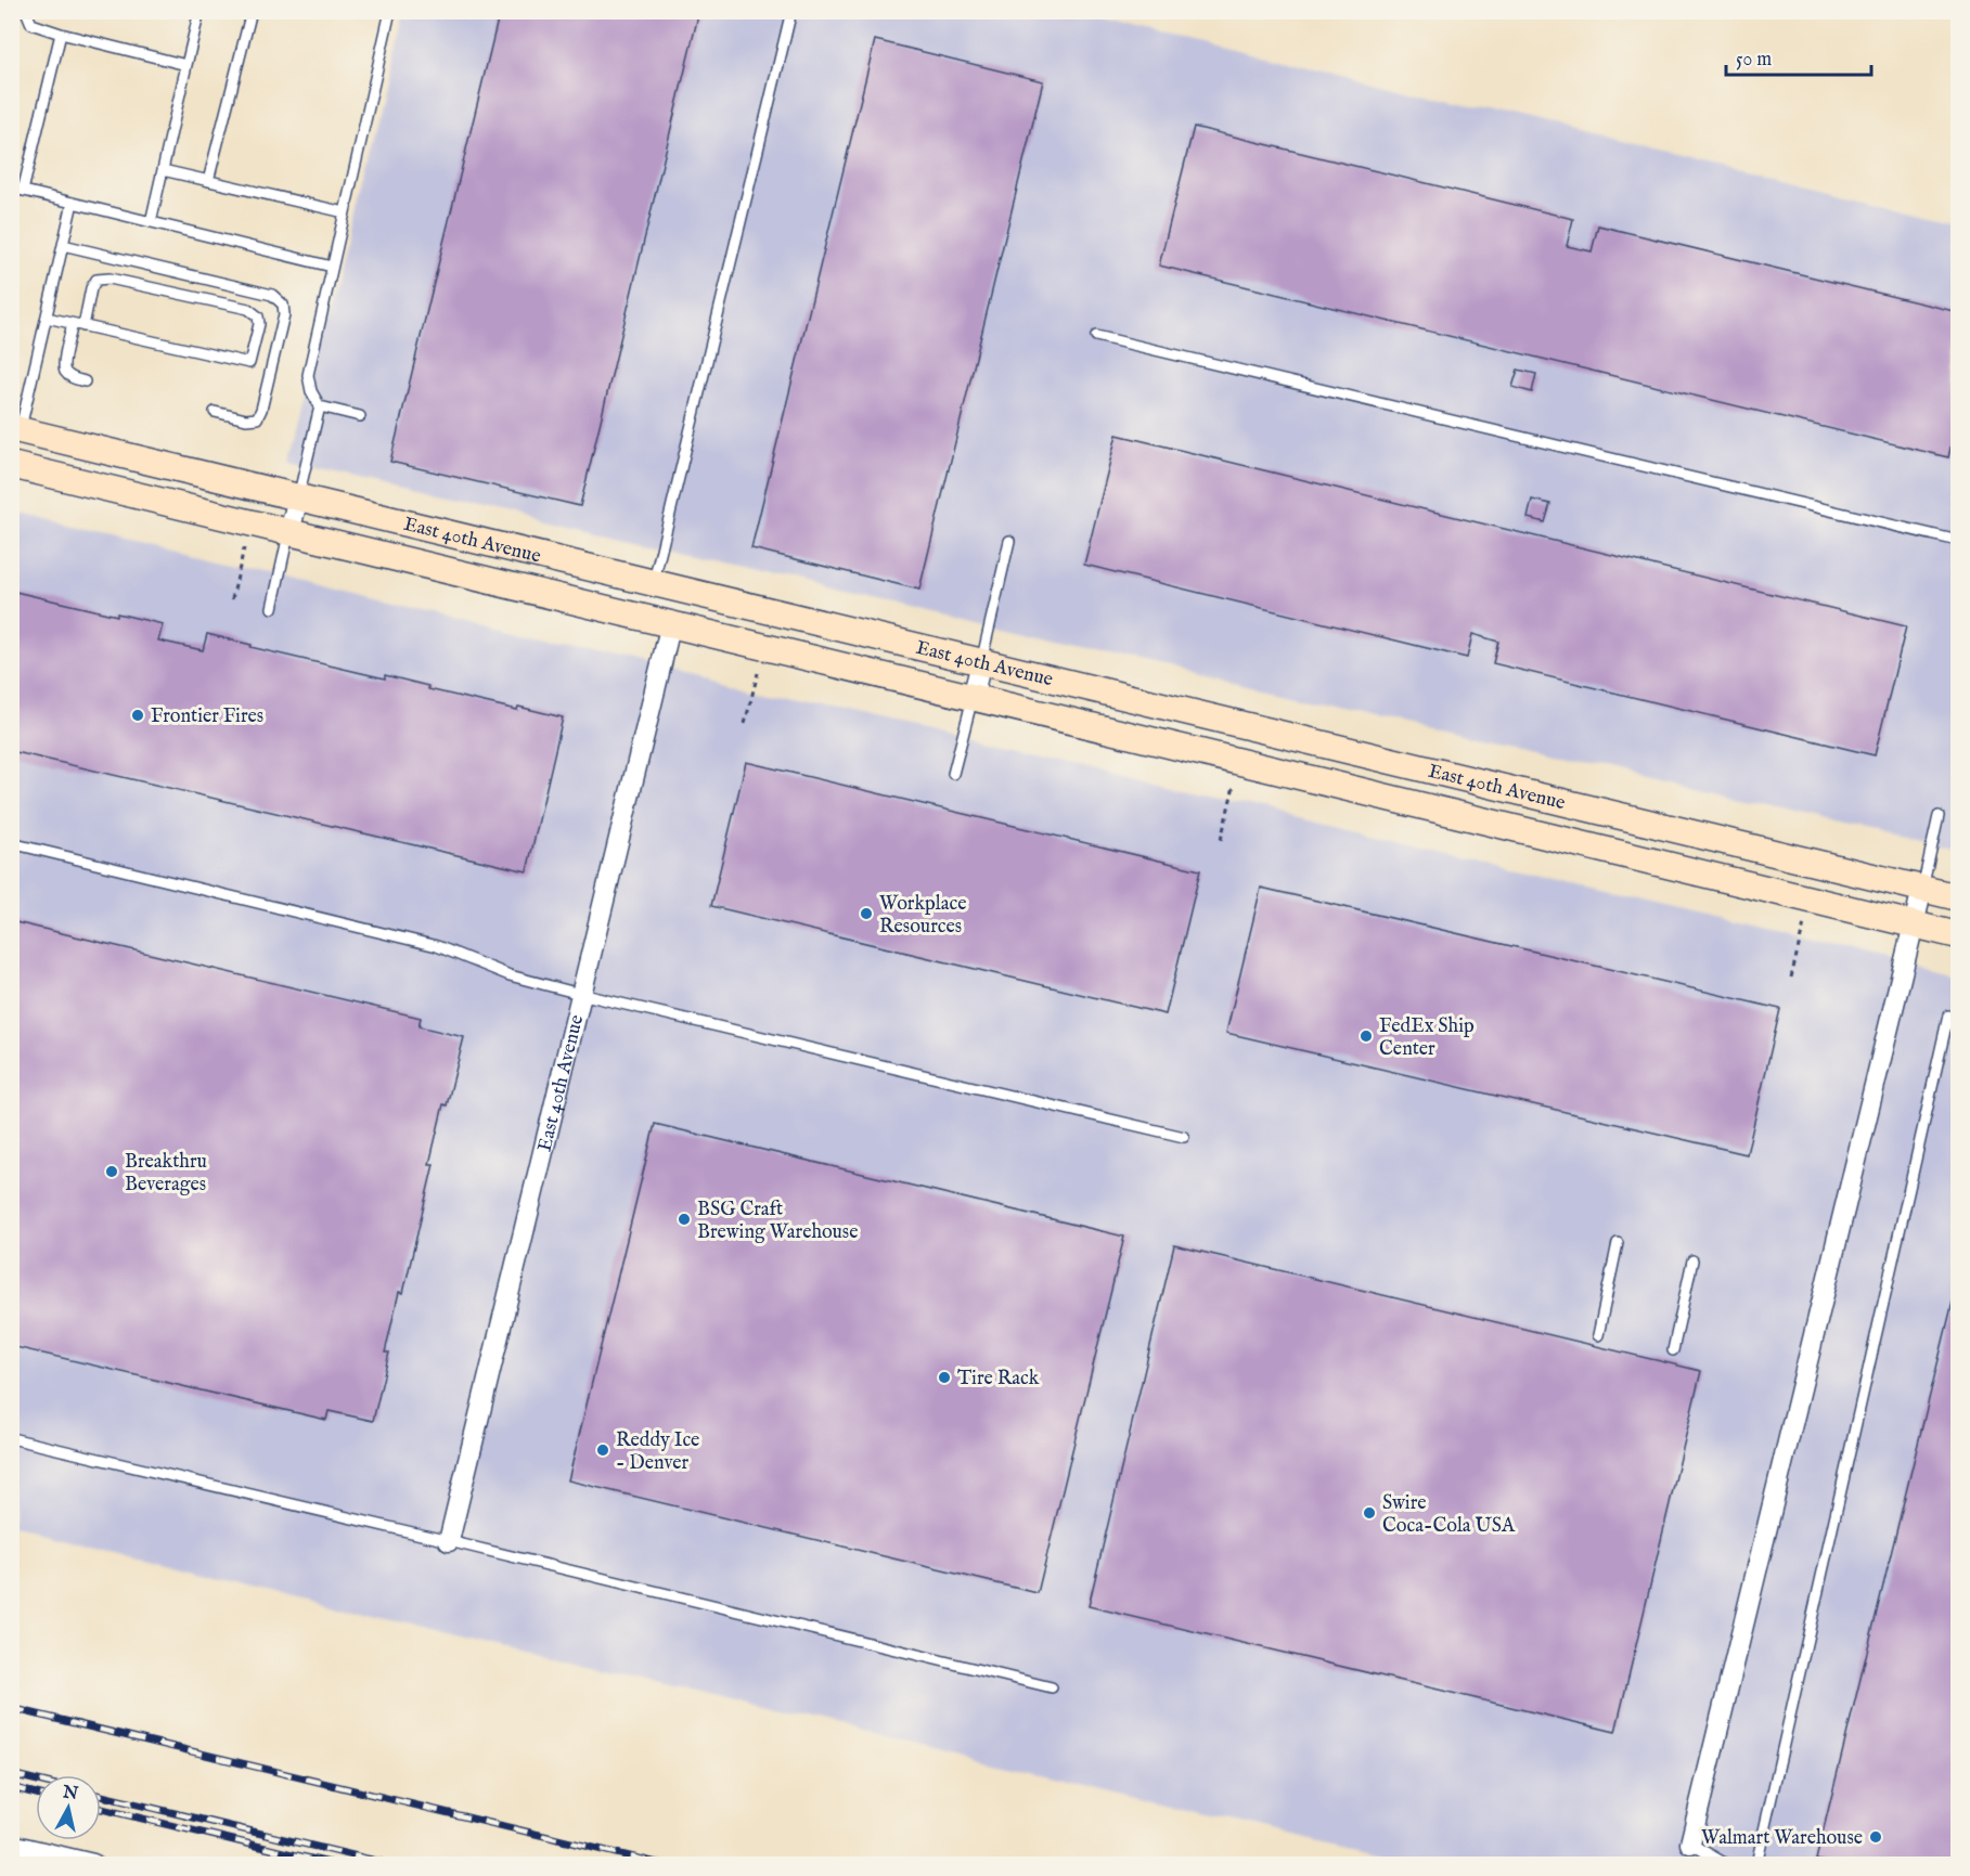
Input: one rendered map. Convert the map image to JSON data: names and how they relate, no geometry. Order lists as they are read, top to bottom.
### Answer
{
  "streets": {
    "street": ["East 40th Avenue"]
  },
  "places": [
    "Frontier Fires",
    "Workplace Resources",
    "FedEx Ship Center",
    "Breakthru Beverages",
    "BSG Craft Brewing Warehouse",
    "Tire Rack",
    "Reddy Ice - Denver",
    "Swire Coca-Cola USA",
    "Walmart Warehouse"
  ],
  "scale_bar": "50 m",
  "north": "top"
}
